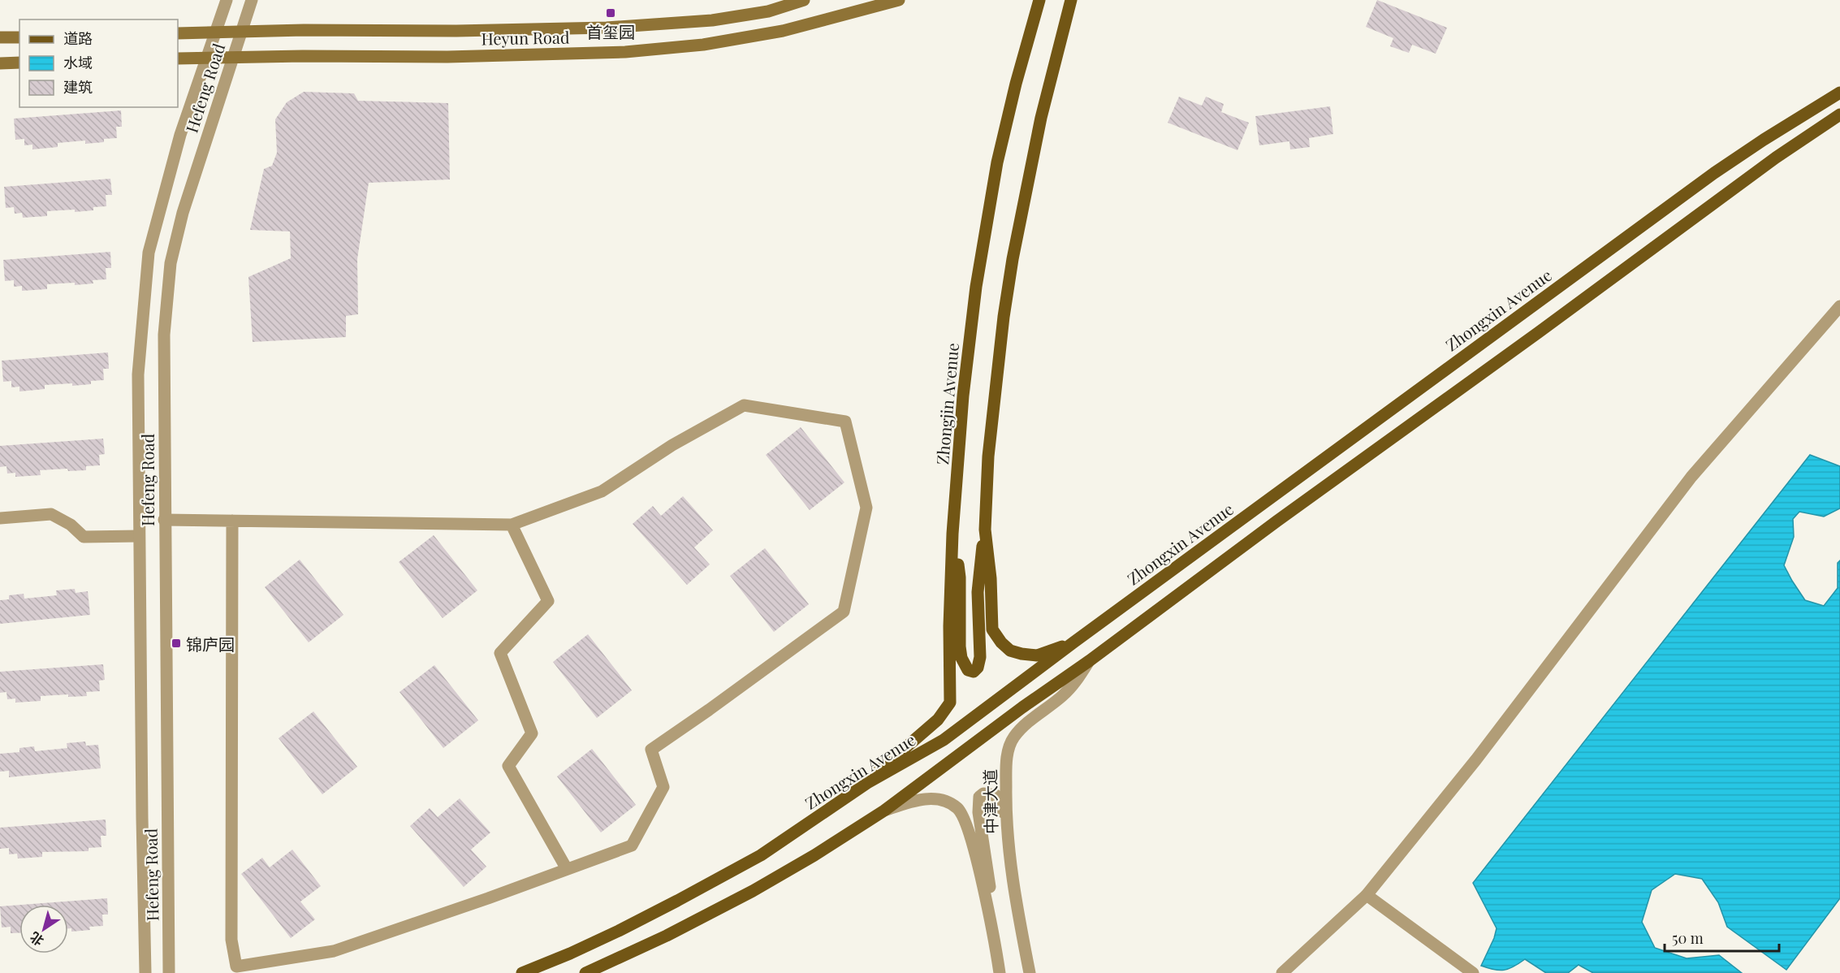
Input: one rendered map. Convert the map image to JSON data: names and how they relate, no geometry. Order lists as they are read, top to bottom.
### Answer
{
  "streets": {
    "main road": ["Heyun Road", "Zhongxin Avenue", "Zhongjin Avenue"],
    "street": ["Hefeng Road", "中津大道"]
  },
  "crossings": [
    ["Heyun Road", "Hefeng Road"],
    ["Zhongxin Avenue", "Zhongjin Avenue"]
  ],
  "places": {
    "transit": ["首玺园", "锦庐园"]
  },
  "legend": ["道路", "水域", "建筑"],
  "scale_bar": "50 m",
  "north": "bottom left"
}
